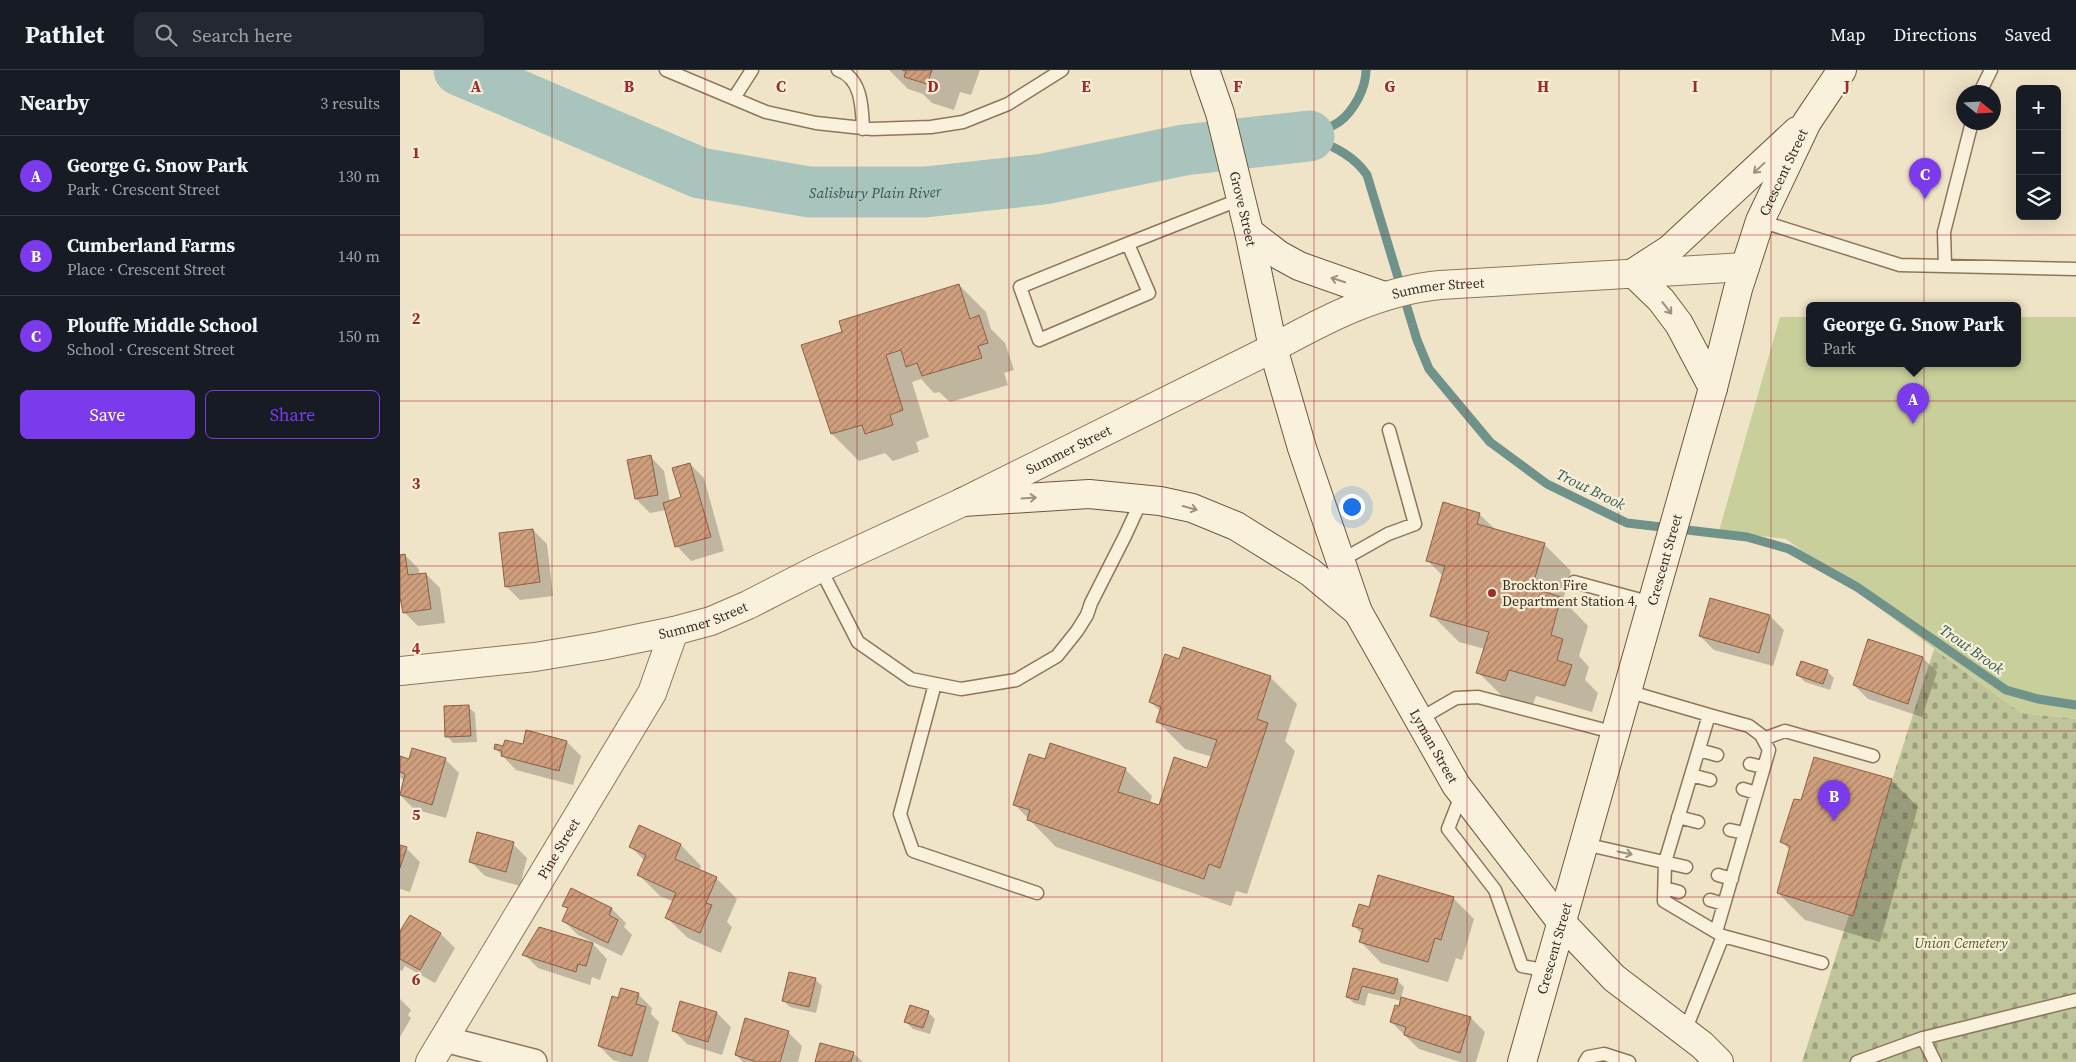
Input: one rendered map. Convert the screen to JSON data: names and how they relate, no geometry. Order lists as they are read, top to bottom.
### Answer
{
  "streets": {
    "main road": [
      "Crescent Street",
      "Grove Street",
      "Summer Street",
      "Lyman Street",
      "Pine Street"
    ]
  },
  "crossings": [
    ["Crescent Street", "Summer Street"],
    ["Crescent Street", "Lyman Street"],
    ["Grove Street", "Summer Street"],
    ["Grove Street", "Lyman Street"],
    ["Summer Street", "Lyman Street"],
    ["Summer Street", "Pine Street"]
  ],
  "water": ["Salisbury Plain River", "Trout Brook"],
  "parks": ["Union Cemetery"],
  "places": ["Brockton Fire Department Station 4"],
  "north": "right",
  "page": {
    "header": "Pathlet",
    "search": "Search here",
    "nav": ["Map", "Directions", "Saved"],
    "heading": ["Nearby", "3 results"],
    "map_buttons": ["+", "−"],
    "list": [
      {
        "mark": "A",
        "name": "George G. Snow Park",
        "note": "Park · Crescent Street",
        "value": "130 m"
      },
      {
        "mark": "B",
        "name": "Cumberland Farms",
        "note": "Place · Crescent Street",
        "value": "140 m"
      },
      {
        "mark": "C",
        "name": "Plouffe Middle School",
        "note": "School · Crescent Street",
        "value": "150 m"
      }
    ],
    "pins": ["C", "A", "B"],
    "popup": ["George G. Snow Park", "Park"],
    "buttons": ["Save", "Share"]
  },
  "grid": {
    "columns": [
      "A",
      "B",
      "C",
      "D",
      "E",
      "F",
      "G",
      "H",
      "I",
      "J"
    ],
    "rows": [
      "1",
      "2",
      "3",
      "4",
      "5",
      "6"
    ]
  }
}
